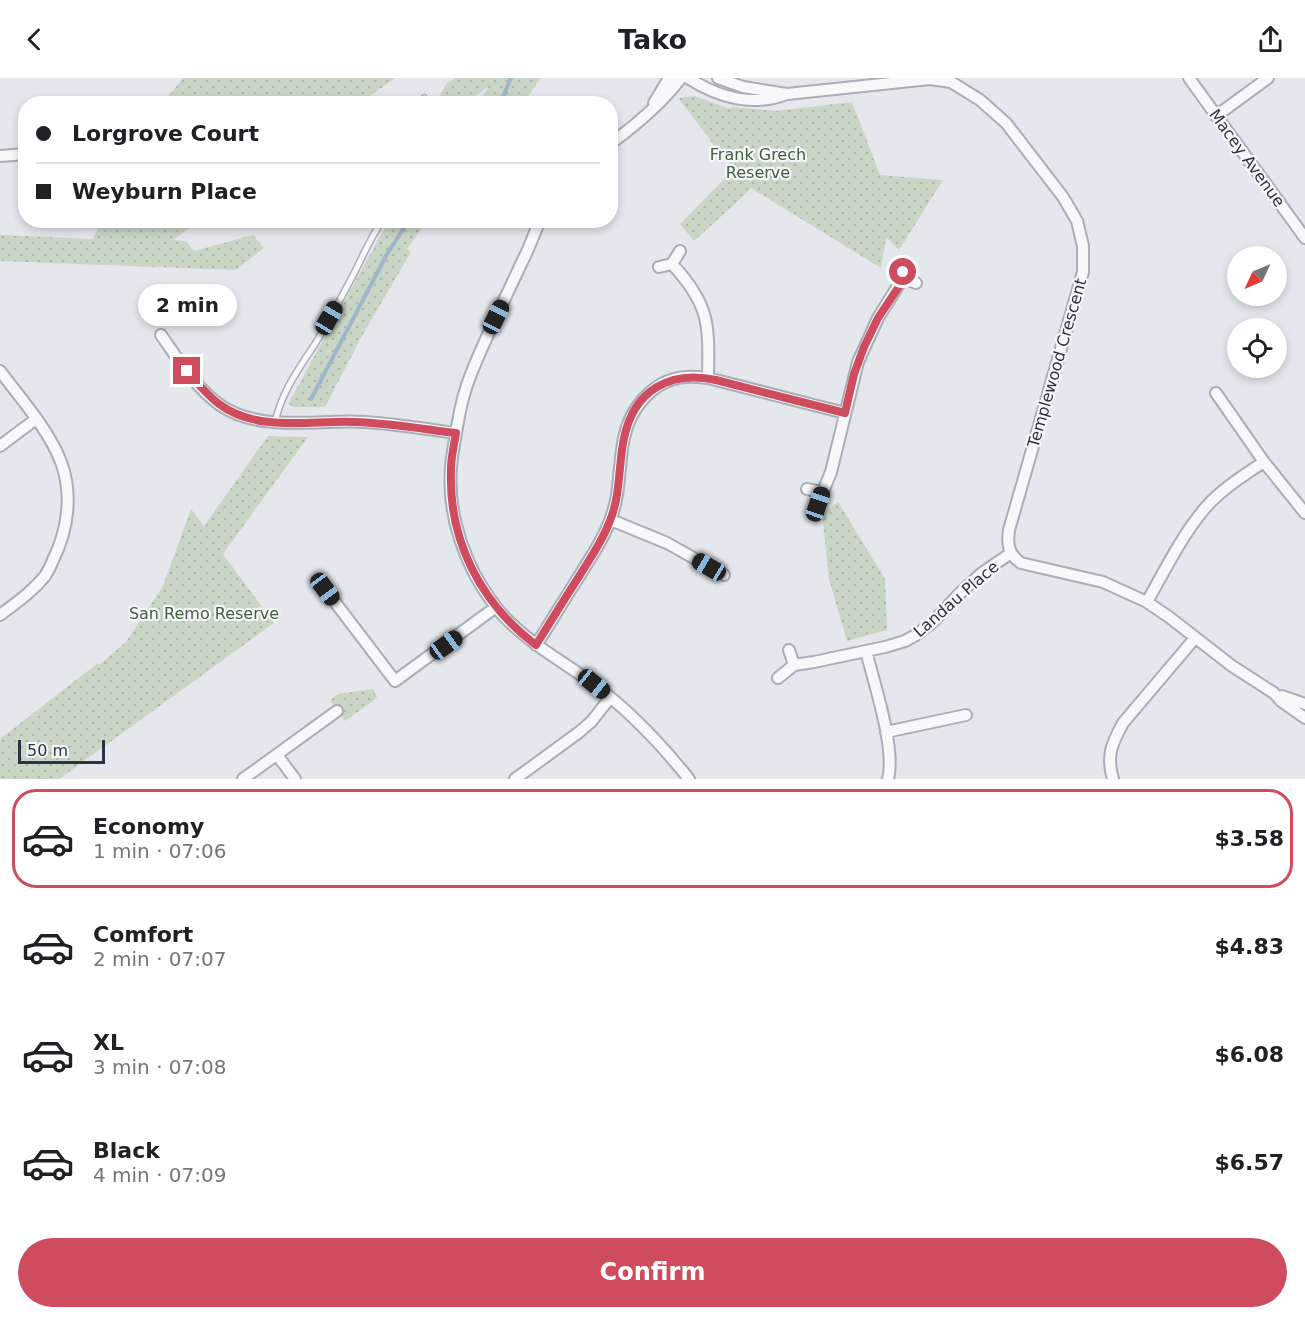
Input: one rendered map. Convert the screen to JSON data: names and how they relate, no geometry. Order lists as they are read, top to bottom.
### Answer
{
  "streets": {
    "street": ["Macey Avenue", "Templewood Crescent", "Landau Place"]
  },
  "crossings": [
    ["Templewood Crescent", "Landau Place"]
  ],
  "parks": ["Frank Grech Reserve", "San Remo Reserve"],
  "scale_bar": "50 m",
  "north": "bottom left",
  "page": {
    "header": "Tako",
    "banner": ["Lorgrove Court", "Weyburn Place"],
    "bubble": "2 min",
    "scale": "50 m",
    "list": [
      {
        "name": "Economy",
        "note": "1 min · 07:06",
        "value": "$3.58"
      },
      {
        "name": "Comfort",
        "note": "2 min · 07:07",
        "value": "$4.83"
      },
      {
        "name": "XL",
        "note": "3 min · 07:08",
        "value": "$6.08"
      },
      {
        "name": "Black",
        "note": "4 min · 07:09",
        "value": "$6.57"
      }
    ],
    "buttons": "Confirm"
  }
}
